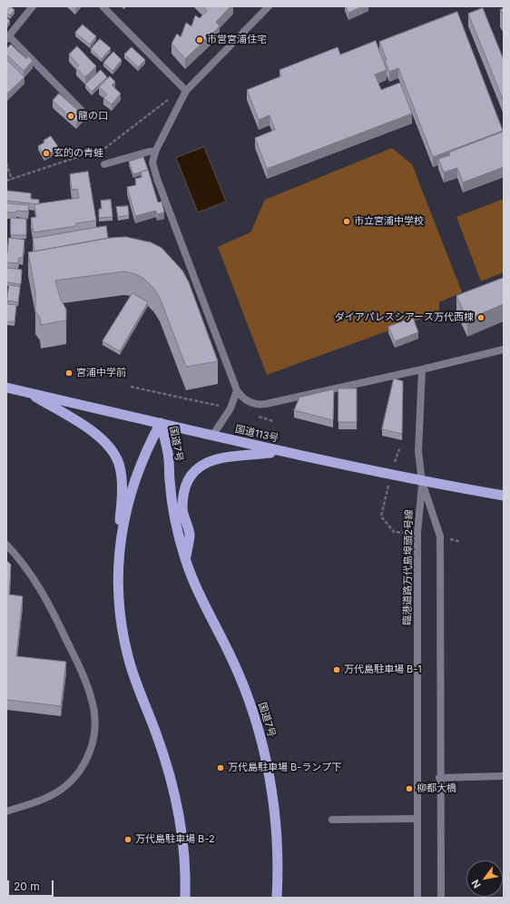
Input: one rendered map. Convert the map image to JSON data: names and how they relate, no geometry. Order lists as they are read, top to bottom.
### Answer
{
  "streets": {
    "highway": ["国道113号", "国道7号"],
    "street": ["臨港道路万代島埠頭2号線"]
  },
  "crossings": [
    ["国道113号", "国道7号"],
    ["国道113号", "臨港道路万代島埠頭2号線"]
  ],
  "places": [
    "市営宮浦住宅",
    "龍の口",
    "玄的の青蛙",
    "市立宮浦中学校",
    "ダイアパレスシアース万代西棟",
    "宮浦中学前",
    "万代島駐車場 B-1",
    "万代島駐車場 B-ランプ下",
    "柳都大橋",
    "万代島駐車場 B-2"
  ],
  "scale_bar": "20 m",
  "north": "bottom left"
}
